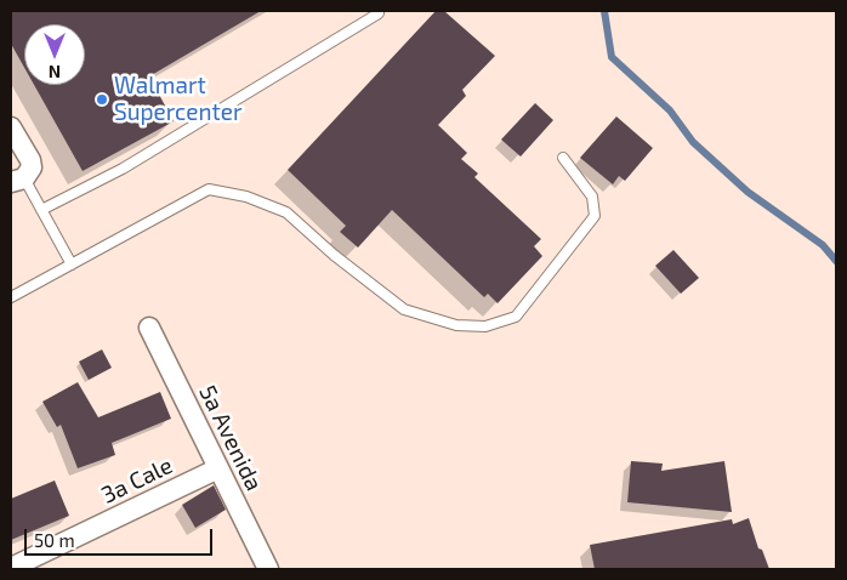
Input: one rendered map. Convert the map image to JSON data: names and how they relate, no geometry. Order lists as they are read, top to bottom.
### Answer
{
  "streets": {
    "street": ["5a Avenida", "3a Cale"]
  },
  "crossings": [
    ["5a Avenida", "3a Cale"]
  ],
  "places": ["Walmart Supercenter"],
  "scale_bar": "50 m",
  "north": "bottom"
}
